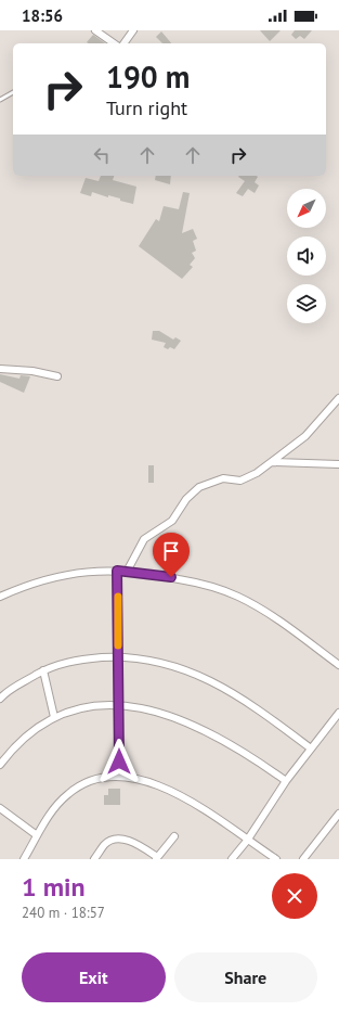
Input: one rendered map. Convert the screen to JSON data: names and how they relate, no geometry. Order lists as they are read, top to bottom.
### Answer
{
  "north": "bottom left",
  "page": {
    "status": "18:56",
    "turn": ["190 m", "Turn right"],
    "heading": ["1 min", "240 m · 18:57"],
    "buttons": ["Exit", "Share"]
  }
}
